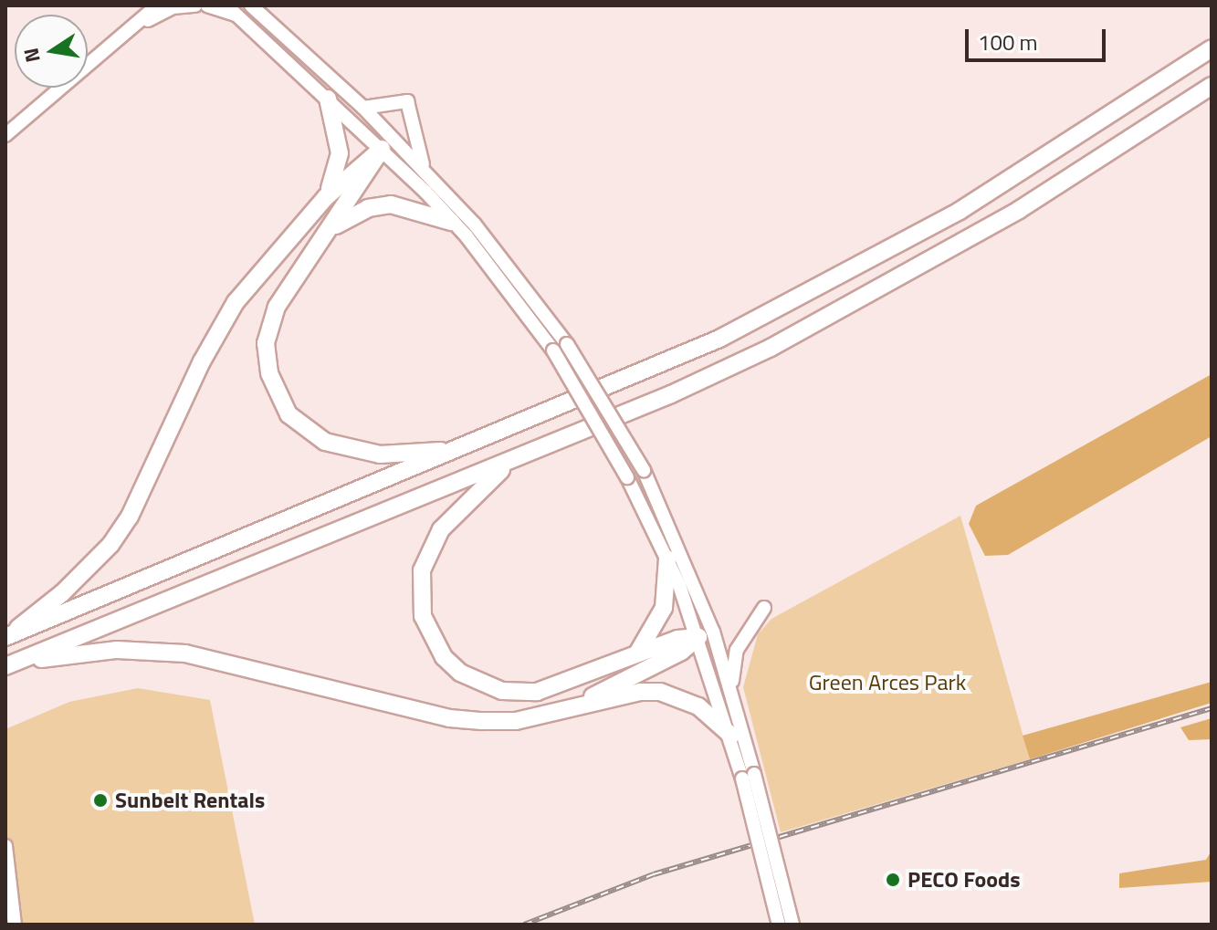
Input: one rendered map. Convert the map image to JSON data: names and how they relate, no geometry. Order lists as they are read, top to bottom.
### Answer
{
  "parks": ["Green Arces Park"],
  "places": ["Sunbelt Rentals", "PECO Foods"],
  "scale_bar": "100 m",
  "north": "left"
}
